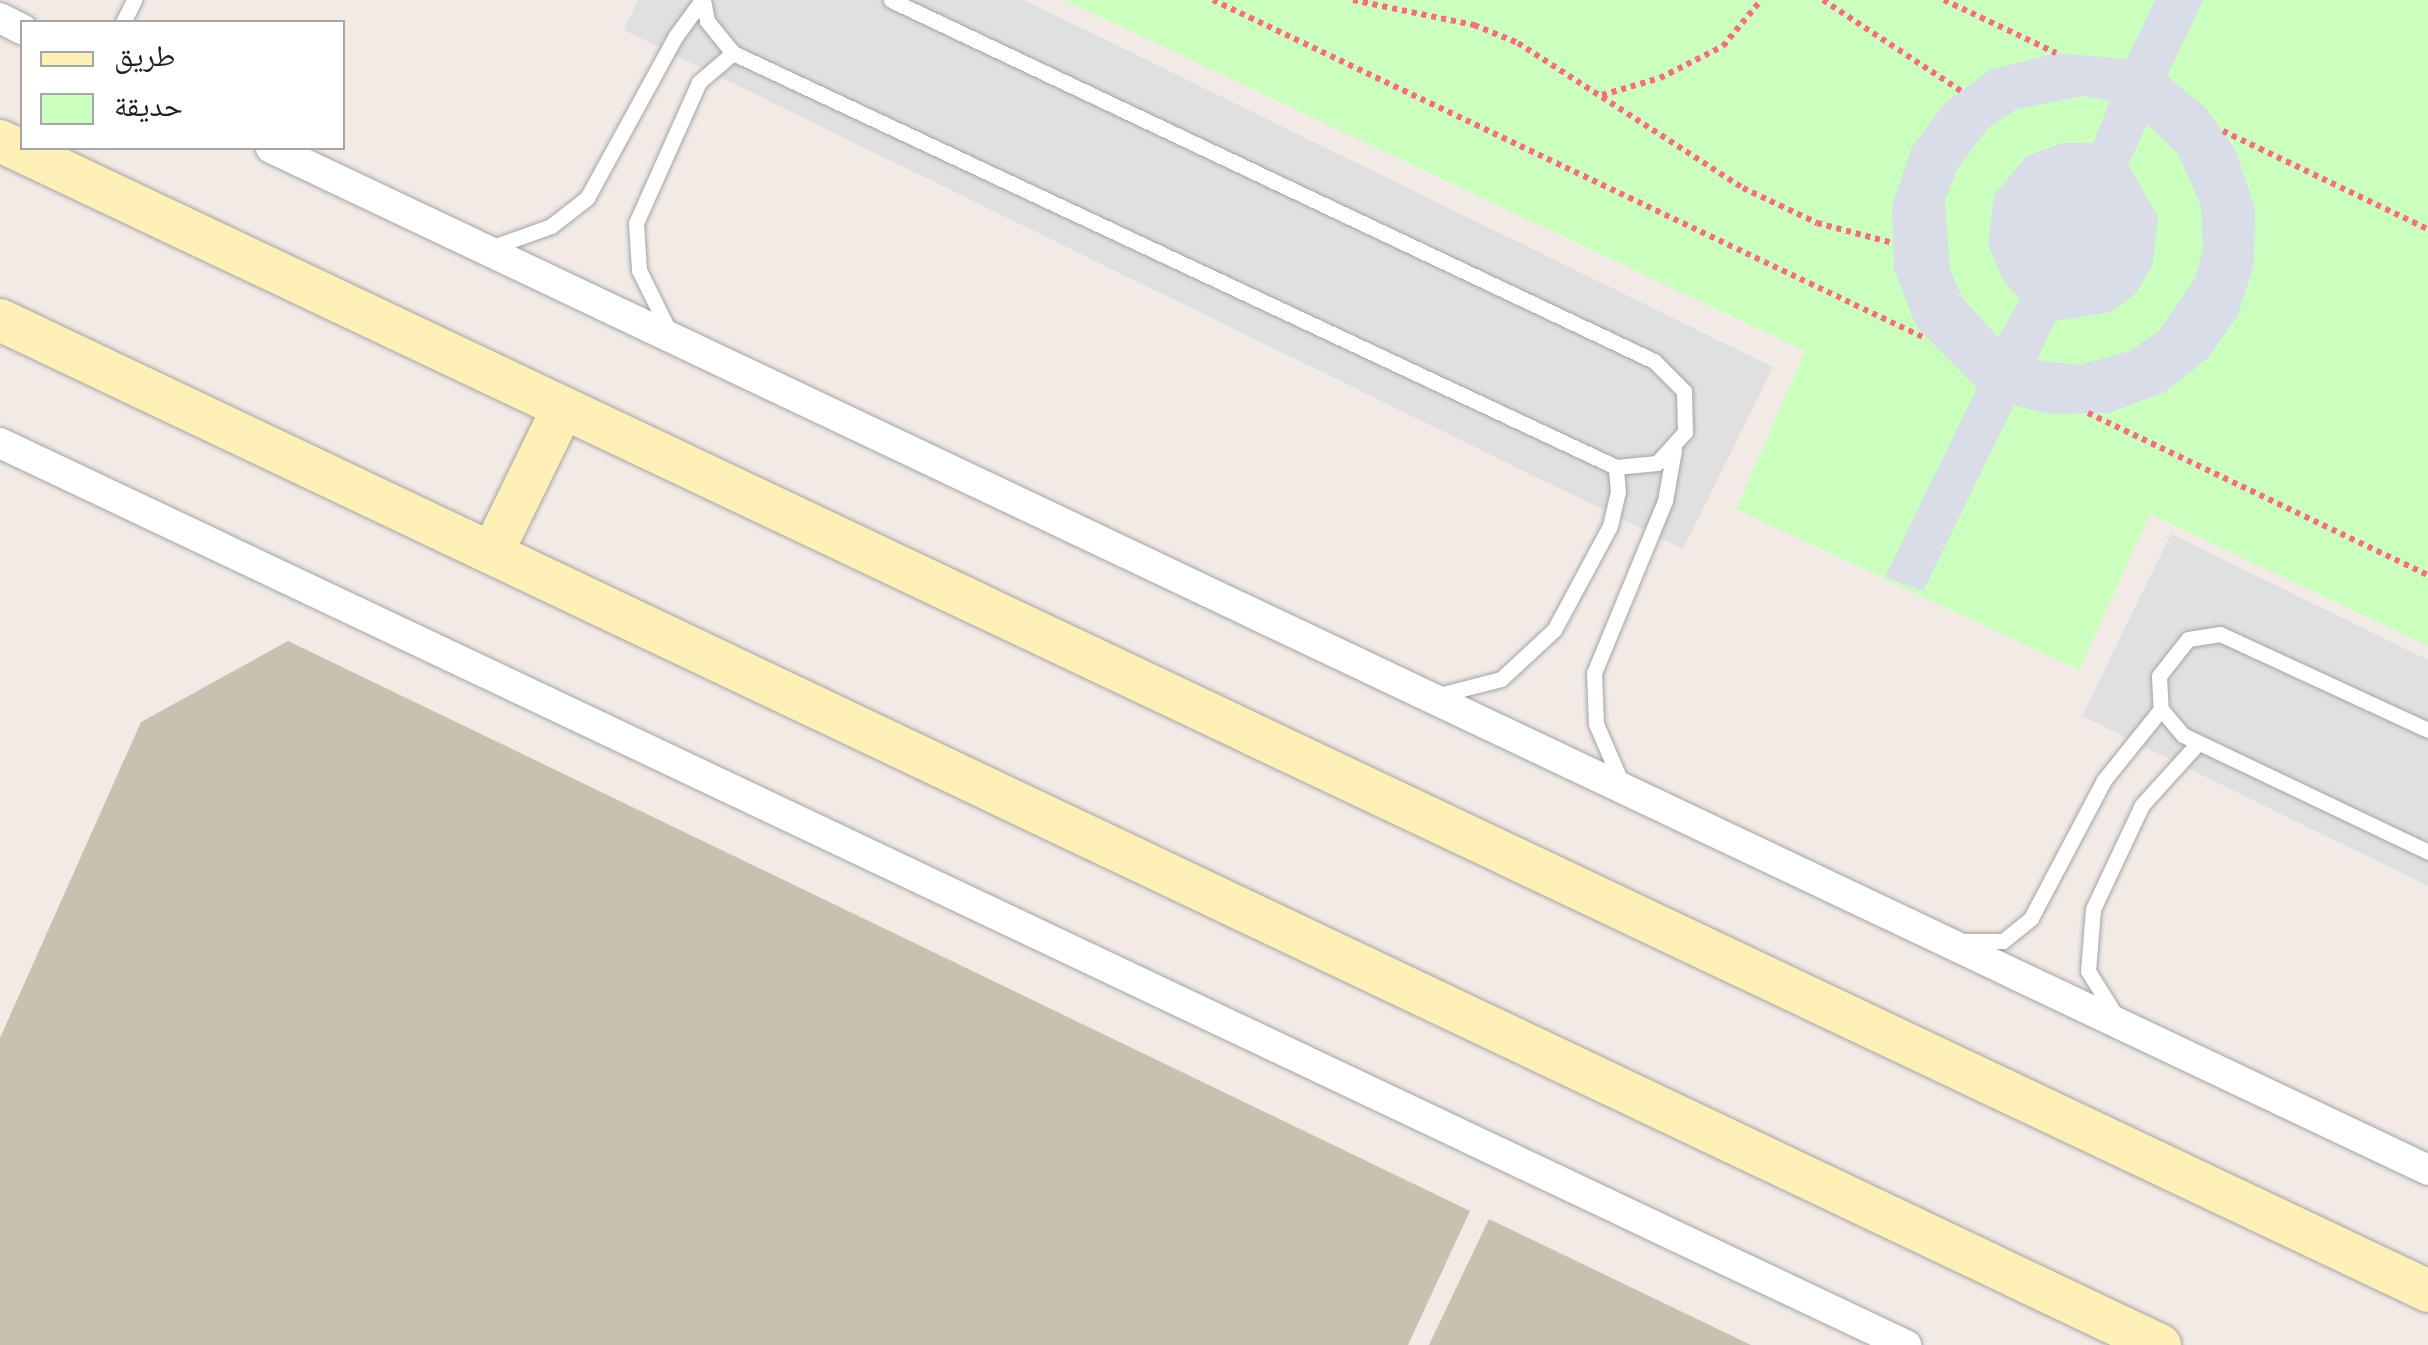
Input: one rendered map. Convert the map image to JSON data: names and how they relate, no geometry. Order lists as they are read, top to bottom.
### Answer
{
  "legend": ["طريق", "حديقة"]
}
